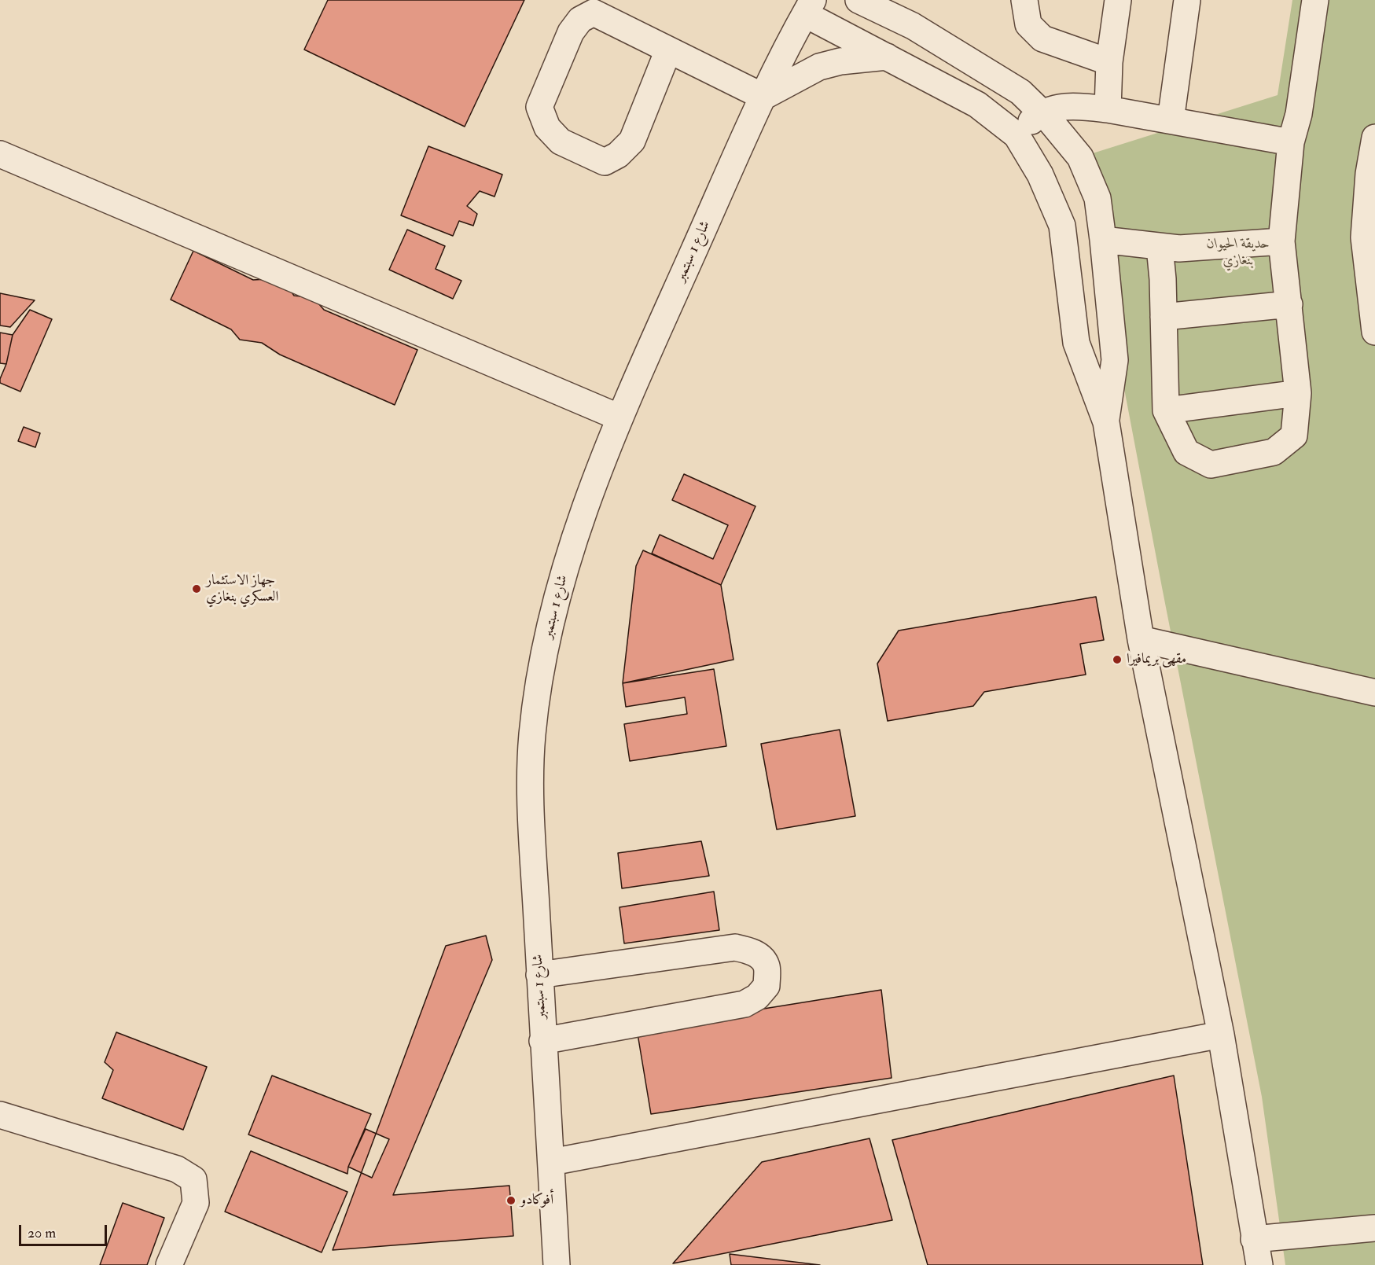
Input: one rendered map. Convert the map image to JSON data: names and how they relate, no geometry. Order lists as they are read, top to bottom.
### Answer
{
  "streets": {
    "street": ["شارع 1 سبتمبر"]
  },
  "parks": ["حديقة الحيوان بنغازي"],
  "places": ["جهاز الاستثمار العسكري بنغازي", "مقهى بريمافيرا", "أفوكادو"],
  "scale_bar": "20 m"
}
